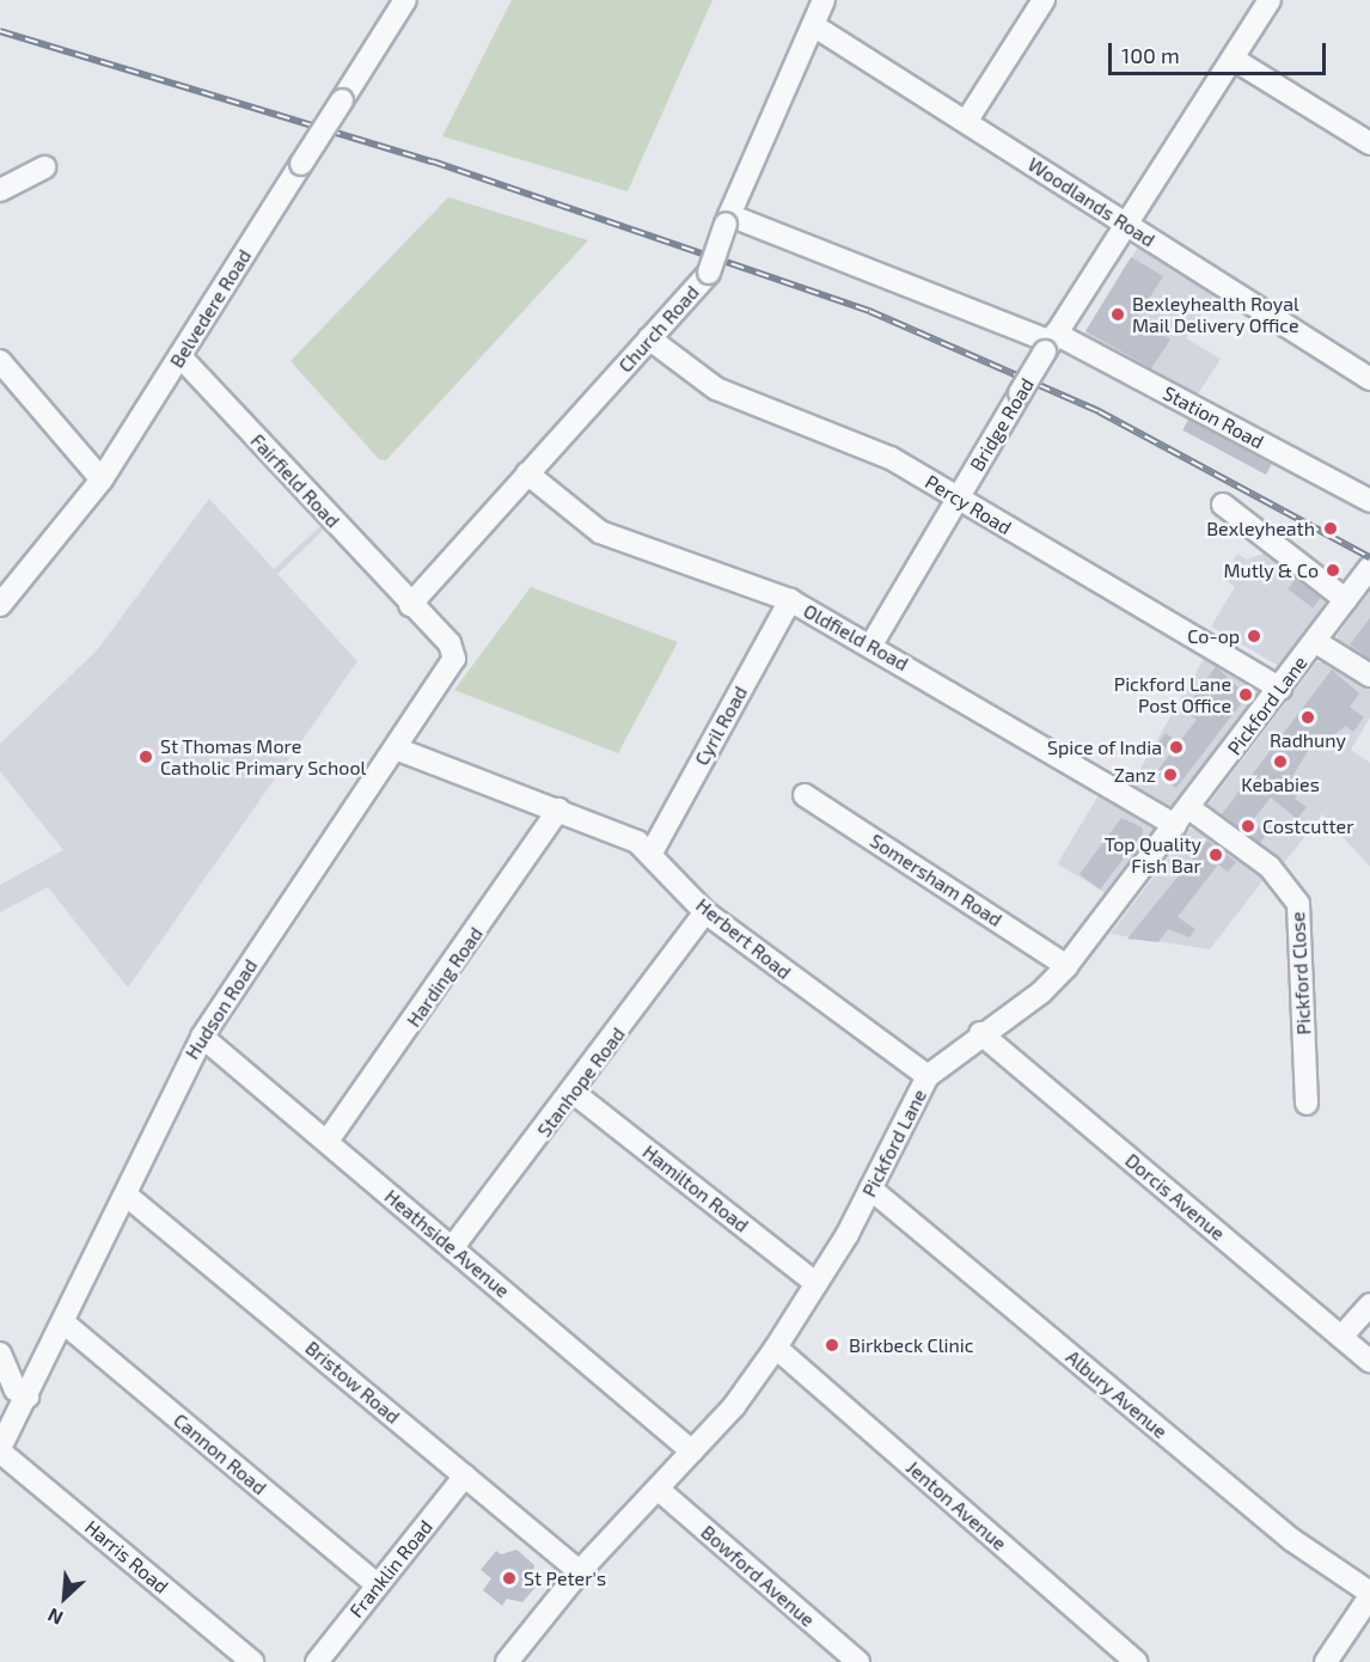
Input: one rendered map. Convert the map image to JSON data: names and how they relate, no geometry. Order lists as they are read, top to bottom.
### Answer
{
  "streets": {
    "street": [
      "Woodlands Road",
      "Belvedere Road",
      "Church Road",
      "Station Road",
      "Bridge Road",
      "Fairfield Road",
      "Percy Road",
      "Oldfield Road",
      "Pickford Lane",
      "Cyril Road",
      "Somersham Road",
      "Herbert Road",
      "Pickford Close",
      "Harding Road",
      "Hudson Road",
      "Stanhope Road",
      "Hamilton Road",
      "Dorcis Avenue",
      "Heathside Avenue",
      "Bristow Road",
      "Albury Avenue",
      "Cannon Road",
      "Jenton Avenue",
      "Harris Road",
      "Franklin Road",
      "Bowford Avenue"
    ]
  },
  "crossings": [
    ["Woodlands Road", "Church Road"],
    ["Woodlands Road", "Bridge Road"],
    ["Belvedere Road", "Fairfield Road"],
    ["Church Road", "Station Road"],
    ["Church Road", "Fairfield Road"],
    ["Church Road", "Percy Road"],
    ["Church Road", "Oldfield Road"],
    ["Church Road", "Hudson Road"],
    ["Station Road", "Bridge Road"],
    ["Bridge Road", "Percy Road"],
    ["Bridge Road", "Oldfield Road"],
    ["Fairfield Road", "Hudson Road"],
    ["Percy Road", "Pickford Lane"],
    ["Oldfield Road", "Pickford Lane"],
    ["Oldfield Road", "Cyril Road"],
    ["Pickford Lane", "Somersham Road"],
    ["Pickford Lane", "Herbert Road"],
    ["Pickford Lane", "Pickford Close"],
    ["Pickford Lane", "Hamilton Road"],
    ["Pickford Lane", "Dorcis Avenue"],
    ["Pickford Lane", "Heathside Avenue"],
    ["Pickford Lane", "Bristow Road"],
    ["Pickford Lane", "Albury Avenue"],
    ["Pickford Lane", "Jenton Avenue"],
    ["Pickford Lane", "Bowford Avenue"],
    ["Cyril Road", "Herbert Road"],
    ["Herbert Road", "Harding Road"],
    ["Herbert Road", "Hudson Road"],
    ["Herbert Road", "Stanhope Road"],
    ["Harding Road", "Heathside Avenue"],
    ["Hudson Road", "Heathside Avenue"],
    ["Hudson Road", "Bristow Road"],
    ["Hudson Road", "Cannon Road"],
    ["Hudson Road", "Harris Road"],
    ["Stanhope Road", "Hamilton Road"],
    ["Stanhope Road", "Heathside Avenue"],
    ["Bristow Road", "Franklin Road"],
    ["Cannon Road", "Franklin Road"]
  ],
  "places": [
    "Bexleyhealth Royal Mail Delivery Office",
    "Bexleyheath",
    "Mutly & Co",
    "Co-op",
    "Pickford Lane Post Office",
    "Radhuny",
    "Spice of India",
    "St Thomas More Catholic Primary School",
    "Kebabies",
    "Zanz",
    "Costcutter",
    "Top Quality Fish Bar",
    "Birkbeck Clinic",
    "St Peter's"
  ],
  "scale_bar": "100 m",
  "north": "bottom left"
}
